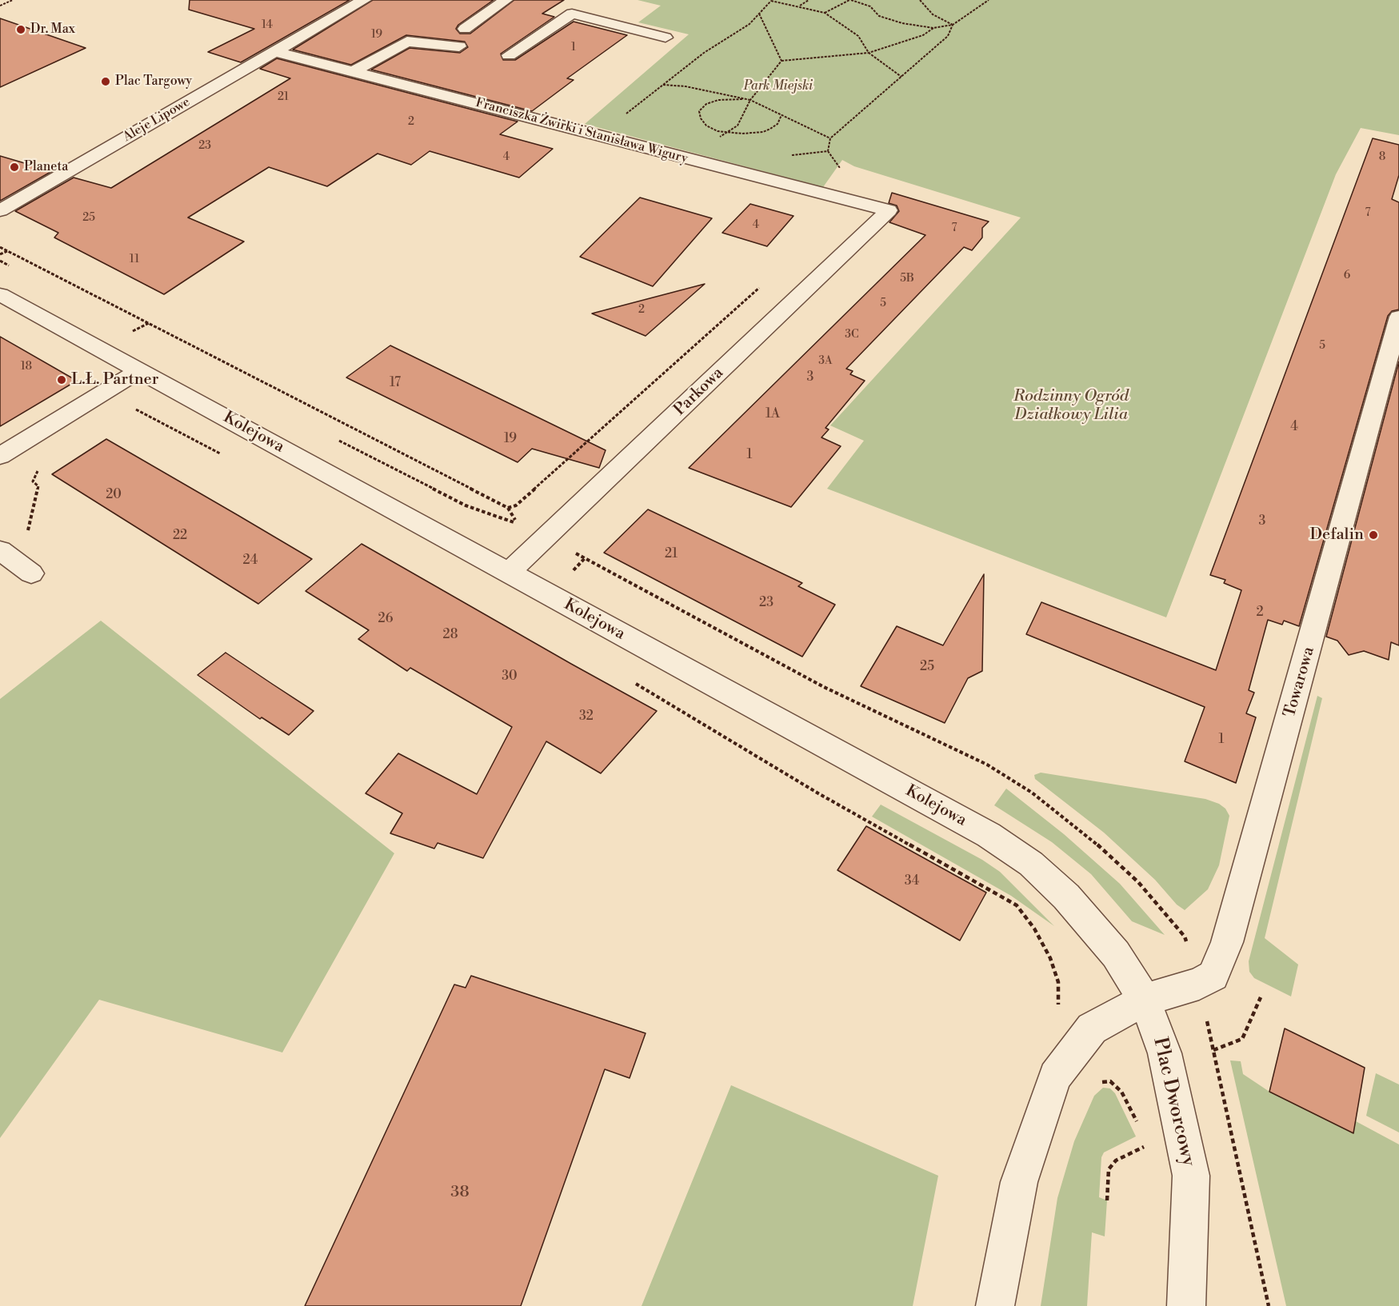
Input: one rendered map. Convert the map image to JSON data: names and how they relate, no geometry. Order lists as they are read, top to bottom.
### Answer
{
  "streets": {
    "street": [
      "Aleje Lipowe",
      "Franciszka Żwirki i Stanisława Wigury",
      "Parkowa",
      "Kolejowa",
      "Towarowa",
      "Plac Dworcowy"
    ]
  },
  "crossings": [
    ["Aleje Lipowe", "Franciszka Żwirki i Stanisława Wigury"],
    ["Franciszka Żwirki i Stanisława Wigury", "Parkowa"],
    ["Parkowa", "Kolejowa"],
    ["Kolejowa", "Towarowa"],
    ["Kolejowa", "Plac Dworcowy"],
    ["Towarowa", "Plac Dworcowy"]
  ],
  "parks": ["Park Miejski", "Rodzinny Ogród Działkowy Lilia"],
  "places": [
    "Dr. Max",
    "Plac Targowy",
    "Planeta",
    "L.Ł. Partner",
    "Defalin"
  ],
  "house_numbers": [
    "14",
    "19",
    "1",
    "21",
    "2",
    "23",
    "4",
    "8",
    "7",
    "25",
    "4",
    "7",
    "11",
    "6",
    "5B",
    "5",
    "2",
    "3C",
    "5",
    "3A",
    "18",
    "3",
    "17",
    "1A",
    "4",
    "19",
    "1",
    "20",
    "3",
    "22",
    "21",
    "24",
    "23",
    "2",
    "26",
    "28",
    "25",
    "30",
    "32",
    "1",
    "34",
    "38"
  ]
}
